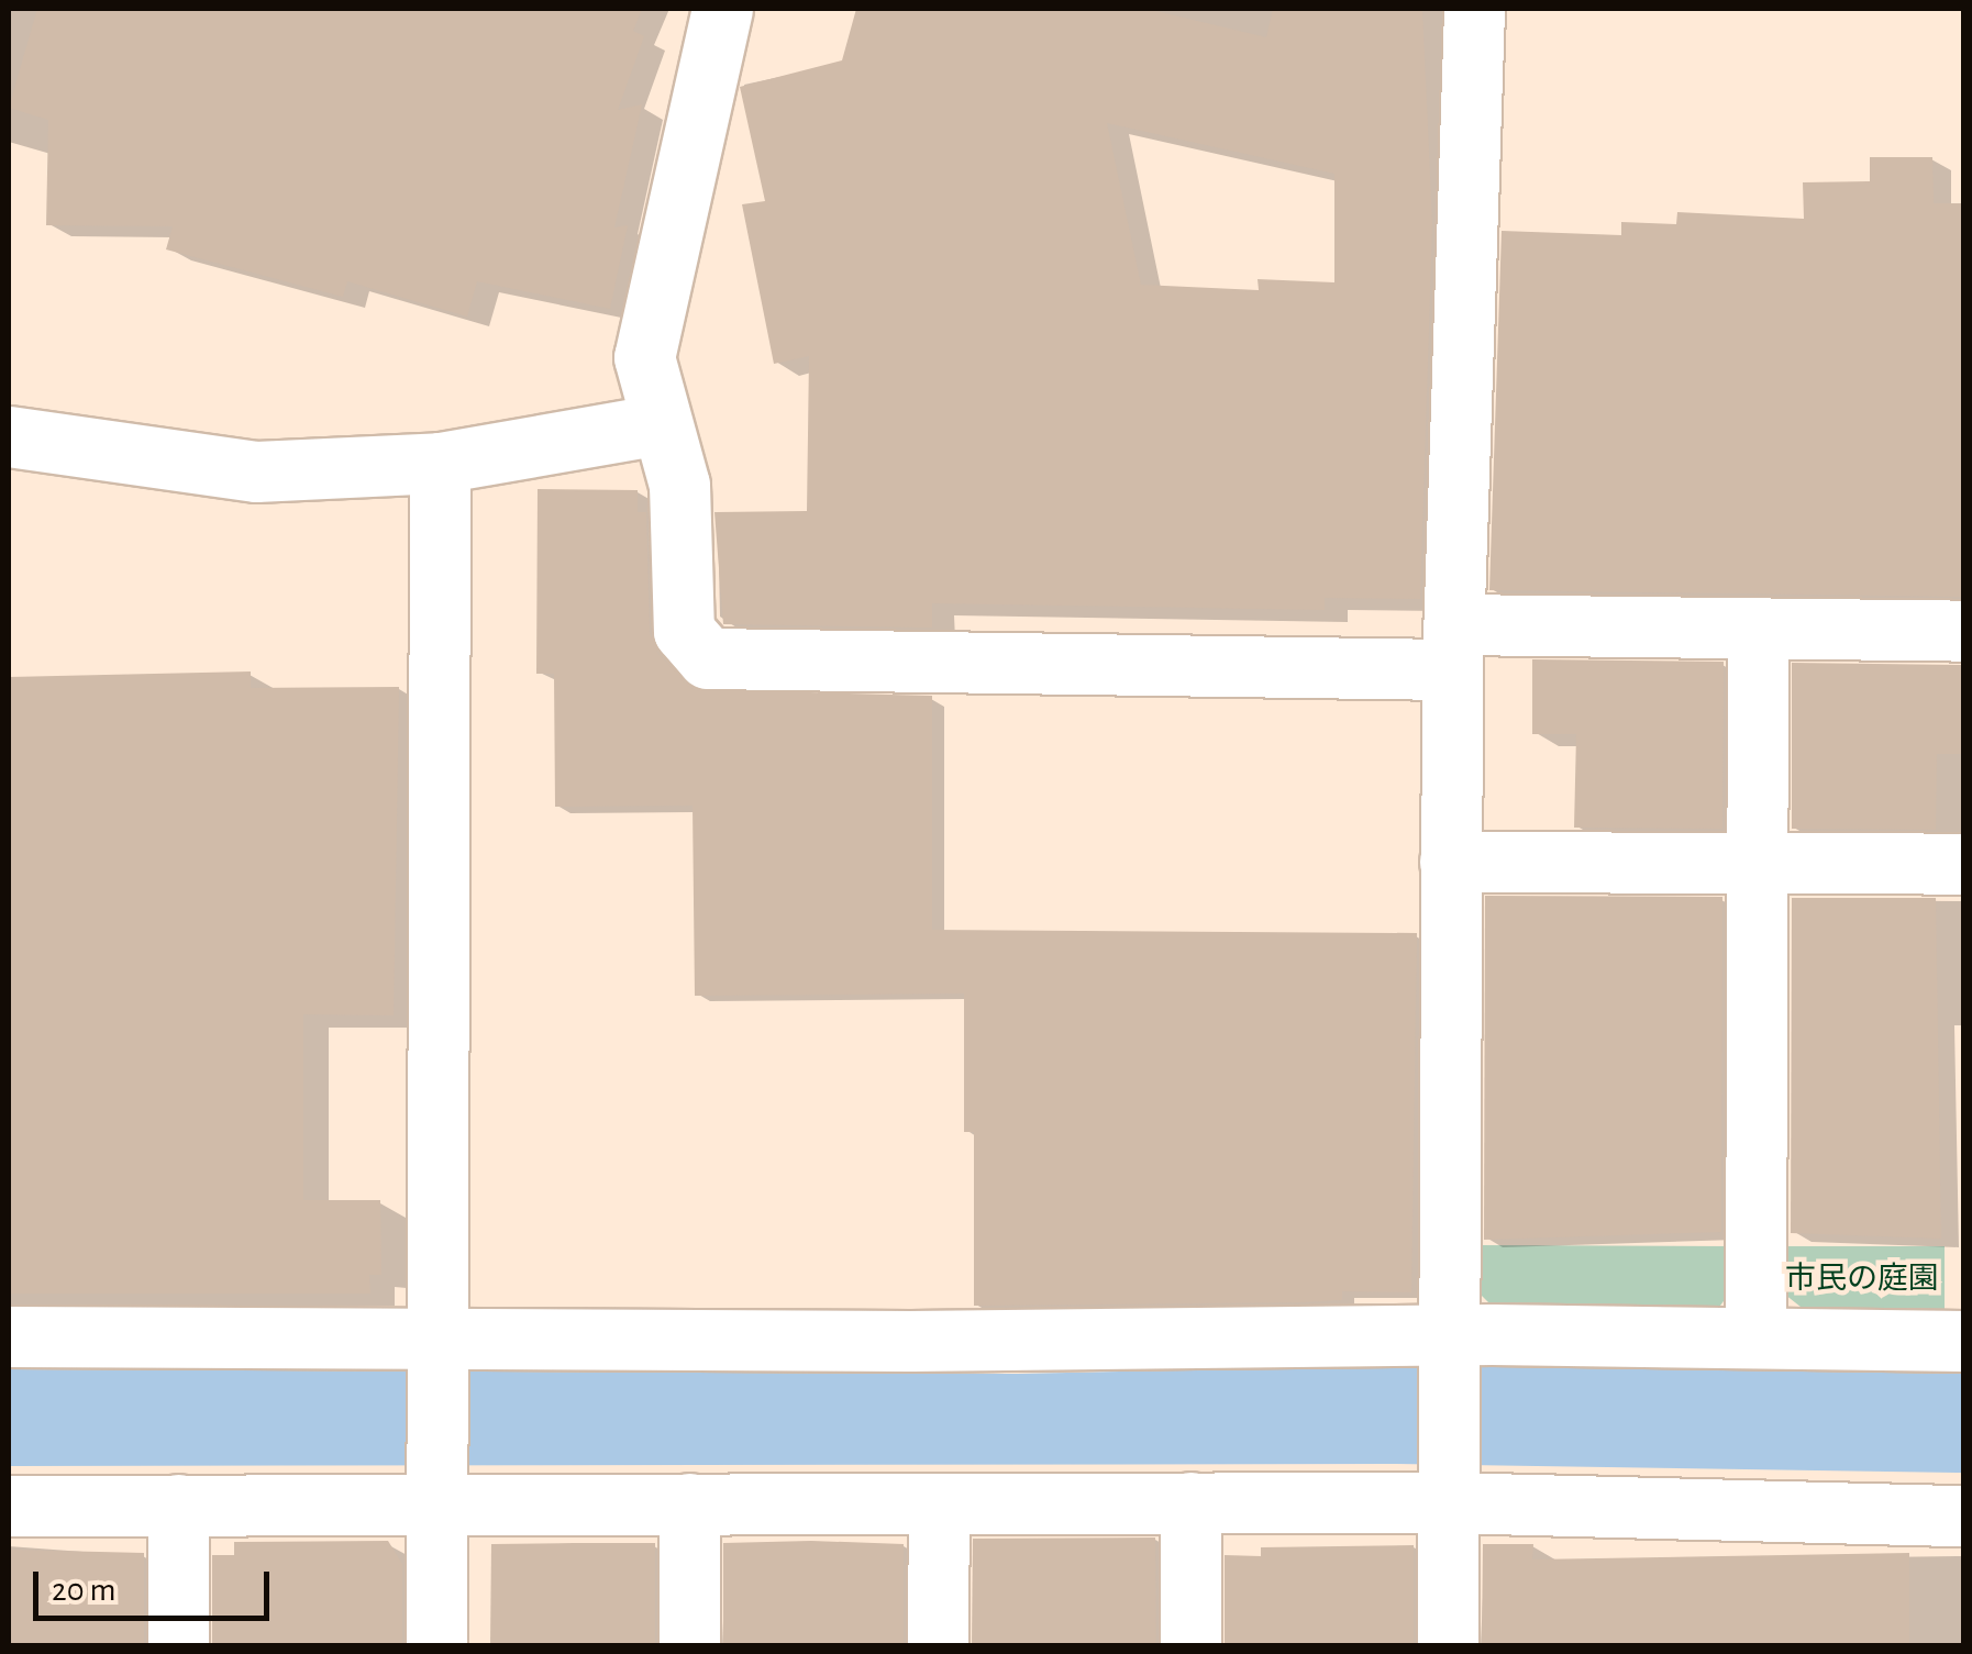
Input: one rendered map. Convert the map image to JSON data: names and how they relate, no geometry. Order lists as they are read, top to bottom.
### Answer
{
  "parks": ["市民の庭園"],
  "scale_bar": "20 m"
}
